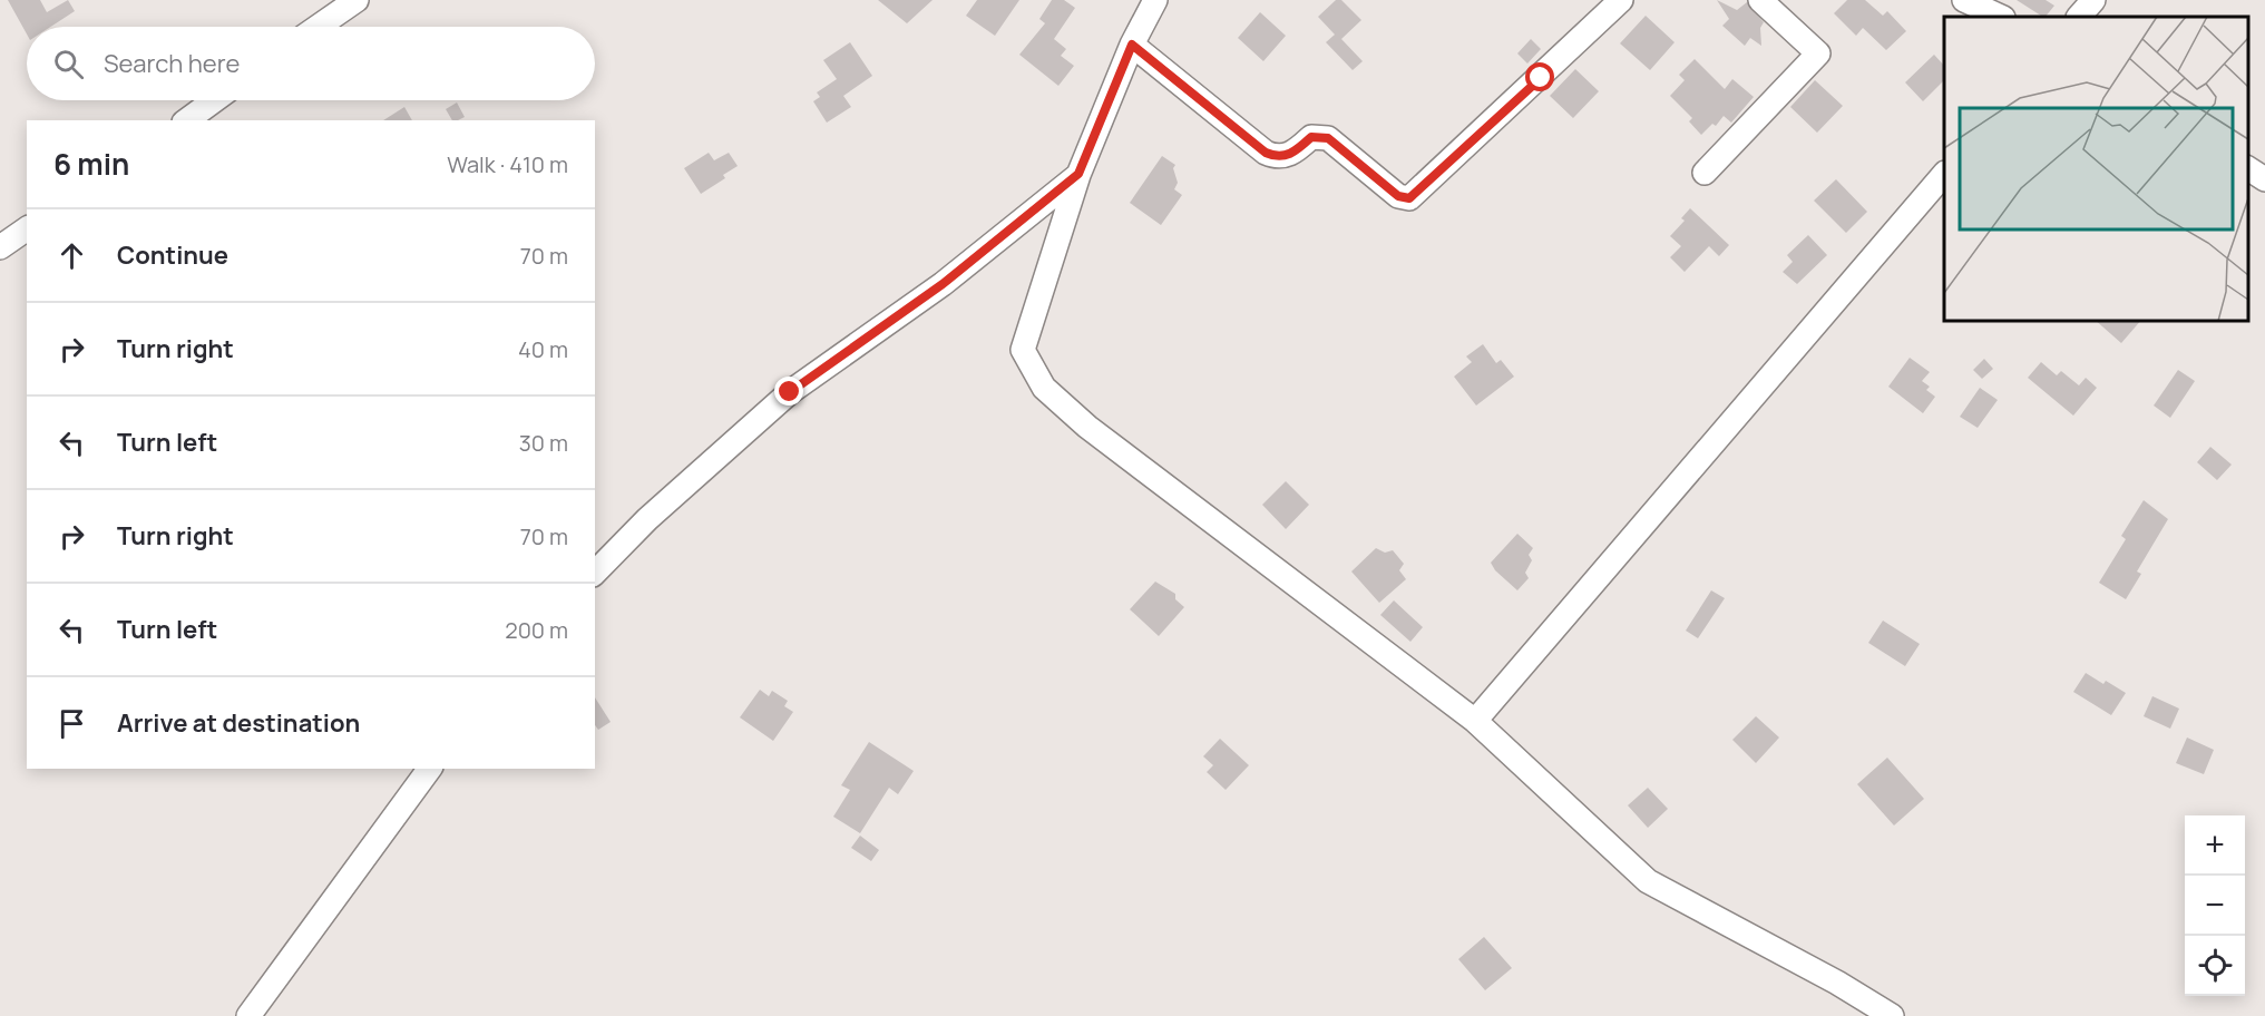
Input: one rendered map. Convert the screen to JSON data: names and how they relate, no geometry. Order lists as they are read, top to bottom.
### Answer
{
  "page": {
    "search": "Search here",
    "heading": ["6 min", "Walk · 410 m"],
    "list": [
      ["Continue", "70 m"],
      ["Turn right", "40 m"],
      ["Turn left", "30 m"],
      ["Turn right", "70 m"],
      ["Turn left", "200 m"],
      "Arrive at destination"
    ],
    "map_buttons": ["+", "−"]
  }
}
